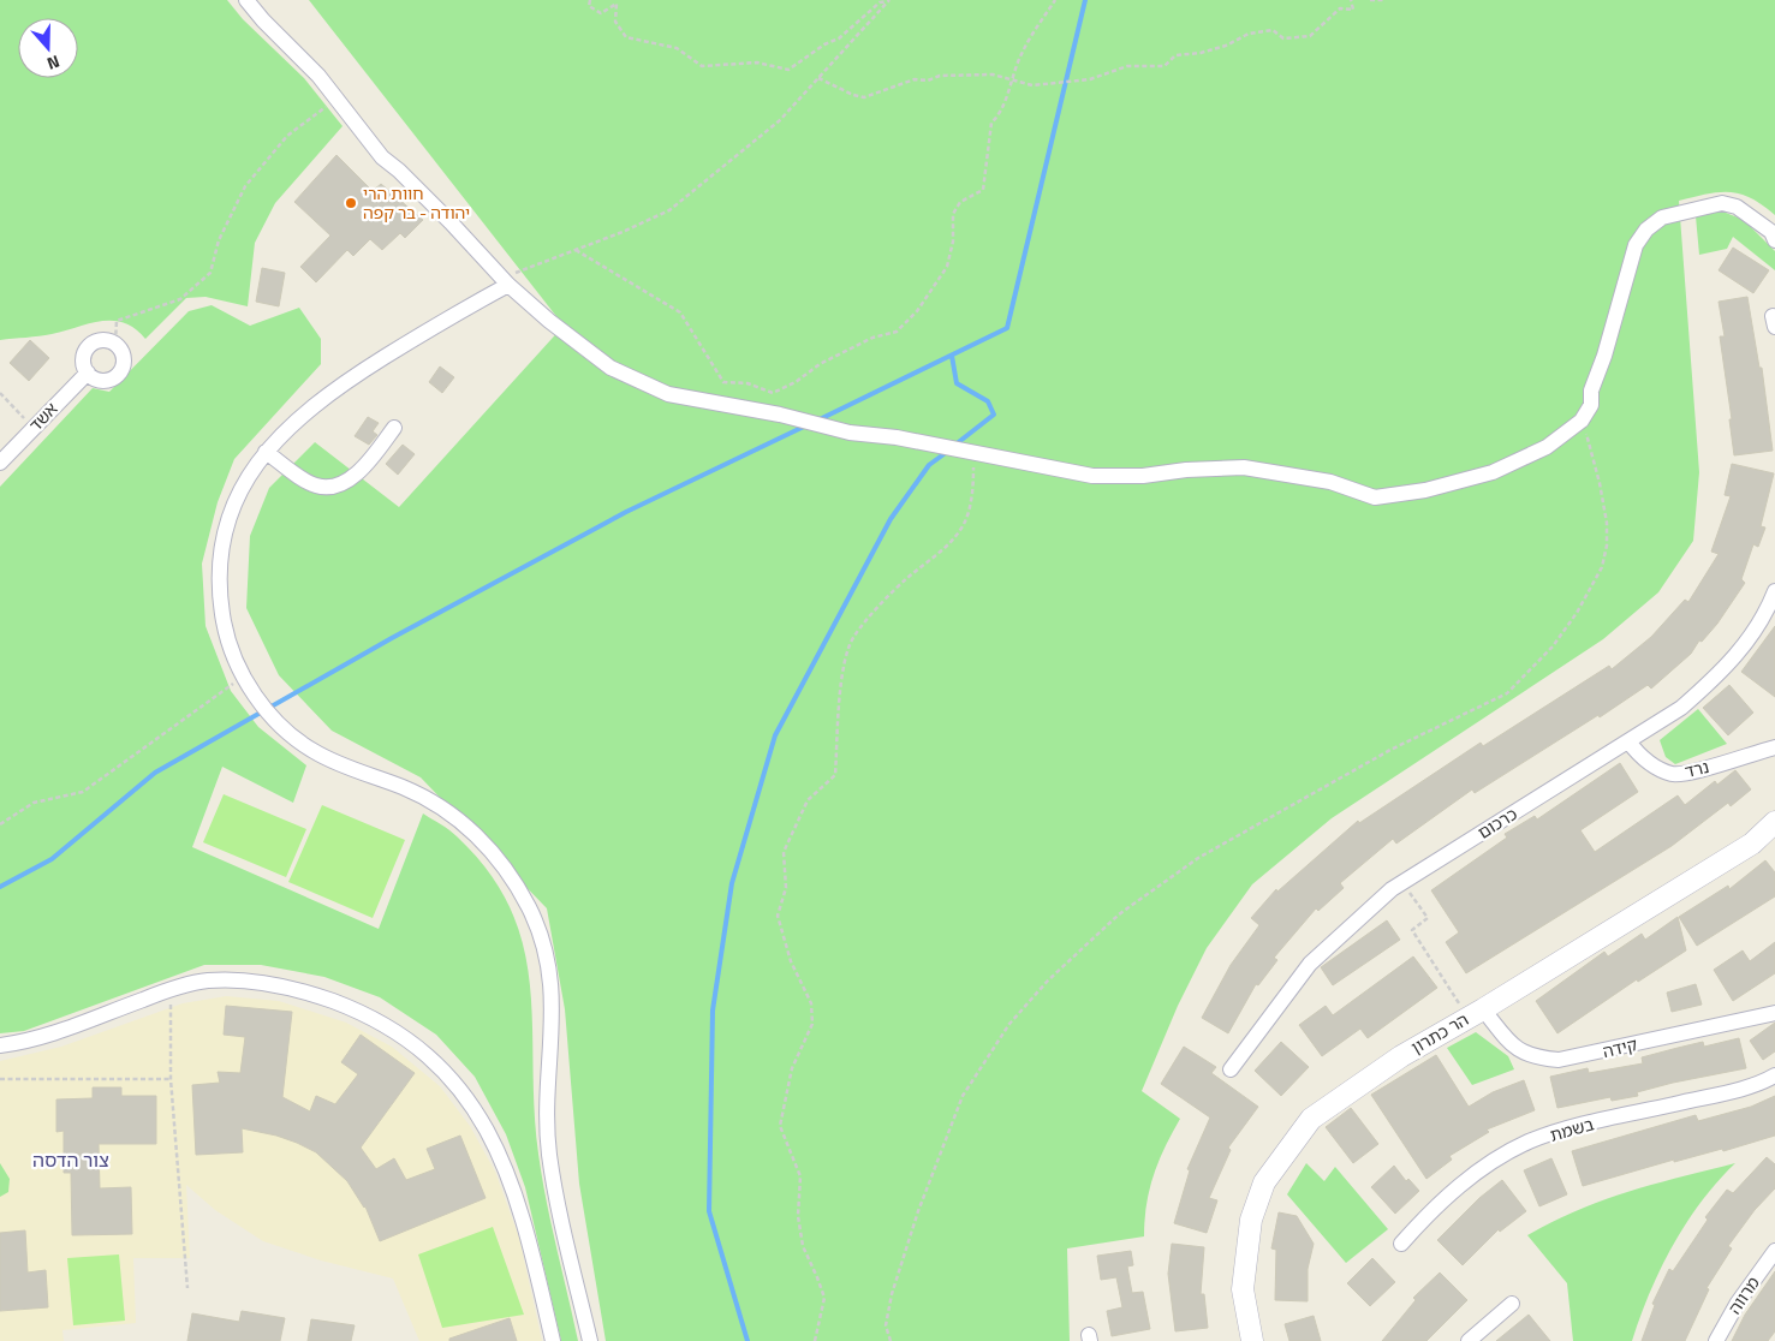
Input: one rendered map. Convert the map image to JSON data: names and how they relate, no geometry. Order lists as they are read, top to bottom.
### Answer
{
  "streets": {
    "street": [
      "אשד",
      "נרד",
      "כרכום",
      "הר כתרון",
      "קידה",
      "בשמת",
      "מרווה"
    ]
  },
  "crossings": [
    ["נרד", "כרכום"],
    ["הר כתרון", "קידה"]
  ],
  "districts": ["צור הדסה"],
  "places": ["חוות הרי יהודה - בר קפה"],
  "north": "bottom"
}
